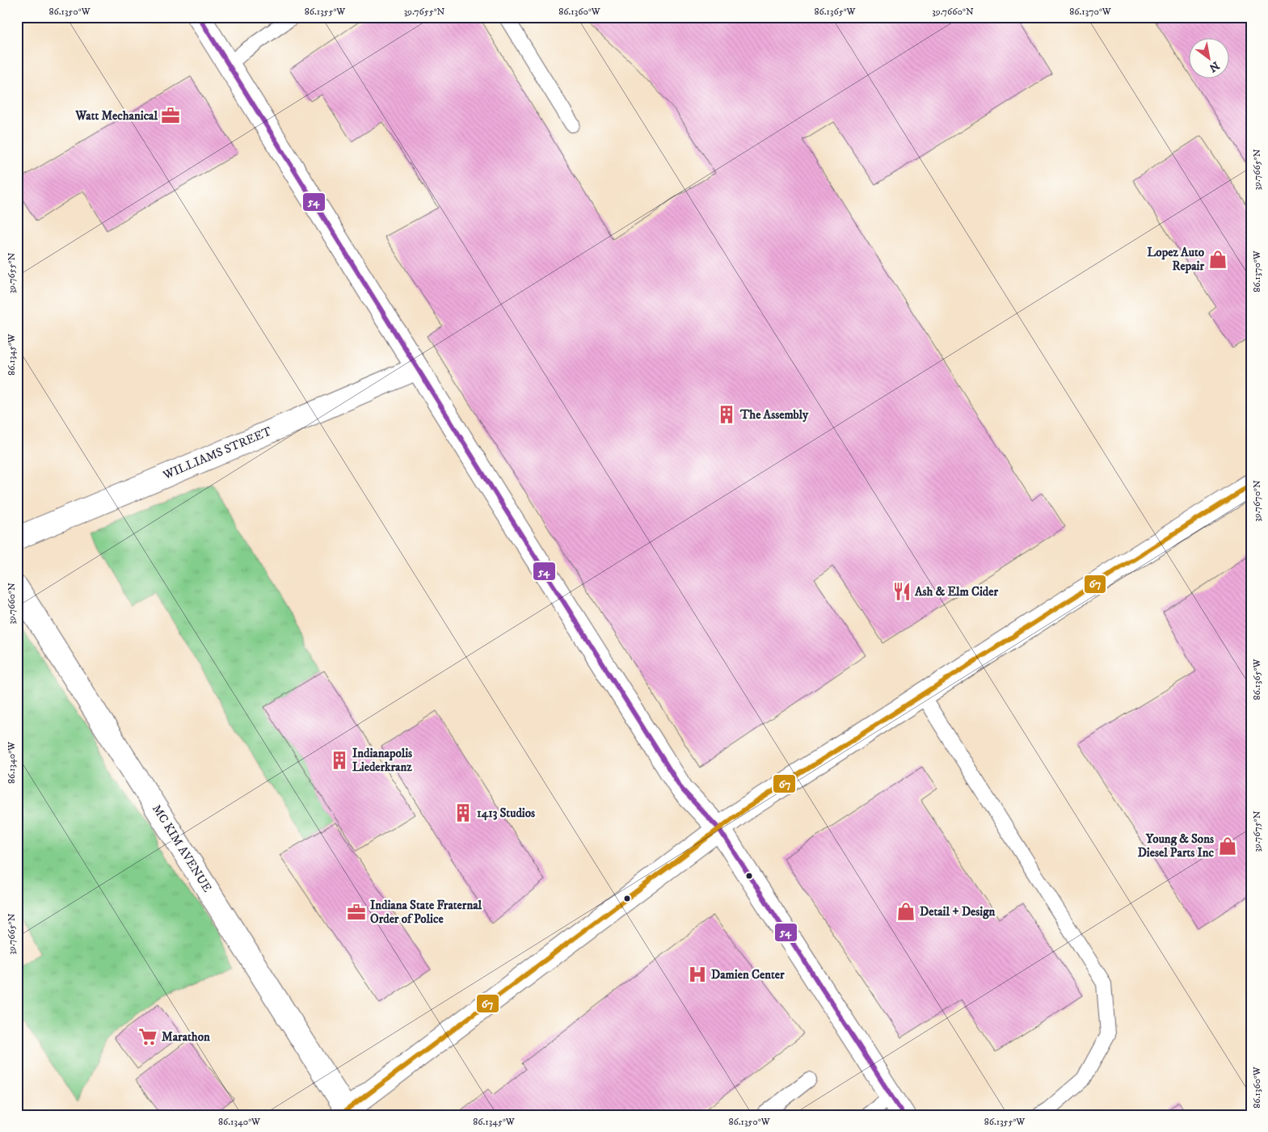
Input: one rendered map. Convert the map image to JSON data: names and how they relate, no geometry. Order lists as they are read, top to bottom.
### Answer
{
  "streets": {
    "street": ["WILLIAMS STREET", "MC KIM AVENUE"]
  },
  "places": {
    "office": ["Watt Mechanical", "Indiana State Fraternal Order of Police"],
    "shop": ["Lopez Auto Repair", "Young & Sons Diesel Parts Inc", "Detail + Design"],
    "building": ["The Assembly", "Indianapolis Liederkranz", "1413 Studios"],
    "restaurant": ["Ash & Elm Cider"],
    "hospital": ["Damien Center"],
    "supermarket": ["Marathon"]
  },
  "lines": ["transit line 54", "transit line 67"],
  "north": "bottom right",
  "coordinates": [
    "86.1350°W",
    "86.1355°W",
    "39.7655°N",
    "86.1360°W",
    "86.1365°W",
    "39.7660°N",
    "86.1370°W",
    "39.7665°N",
    "86.1345°W",
    "39.7670°N",
    "86.1340°W",
    "39.7675°N"
  ]
}
